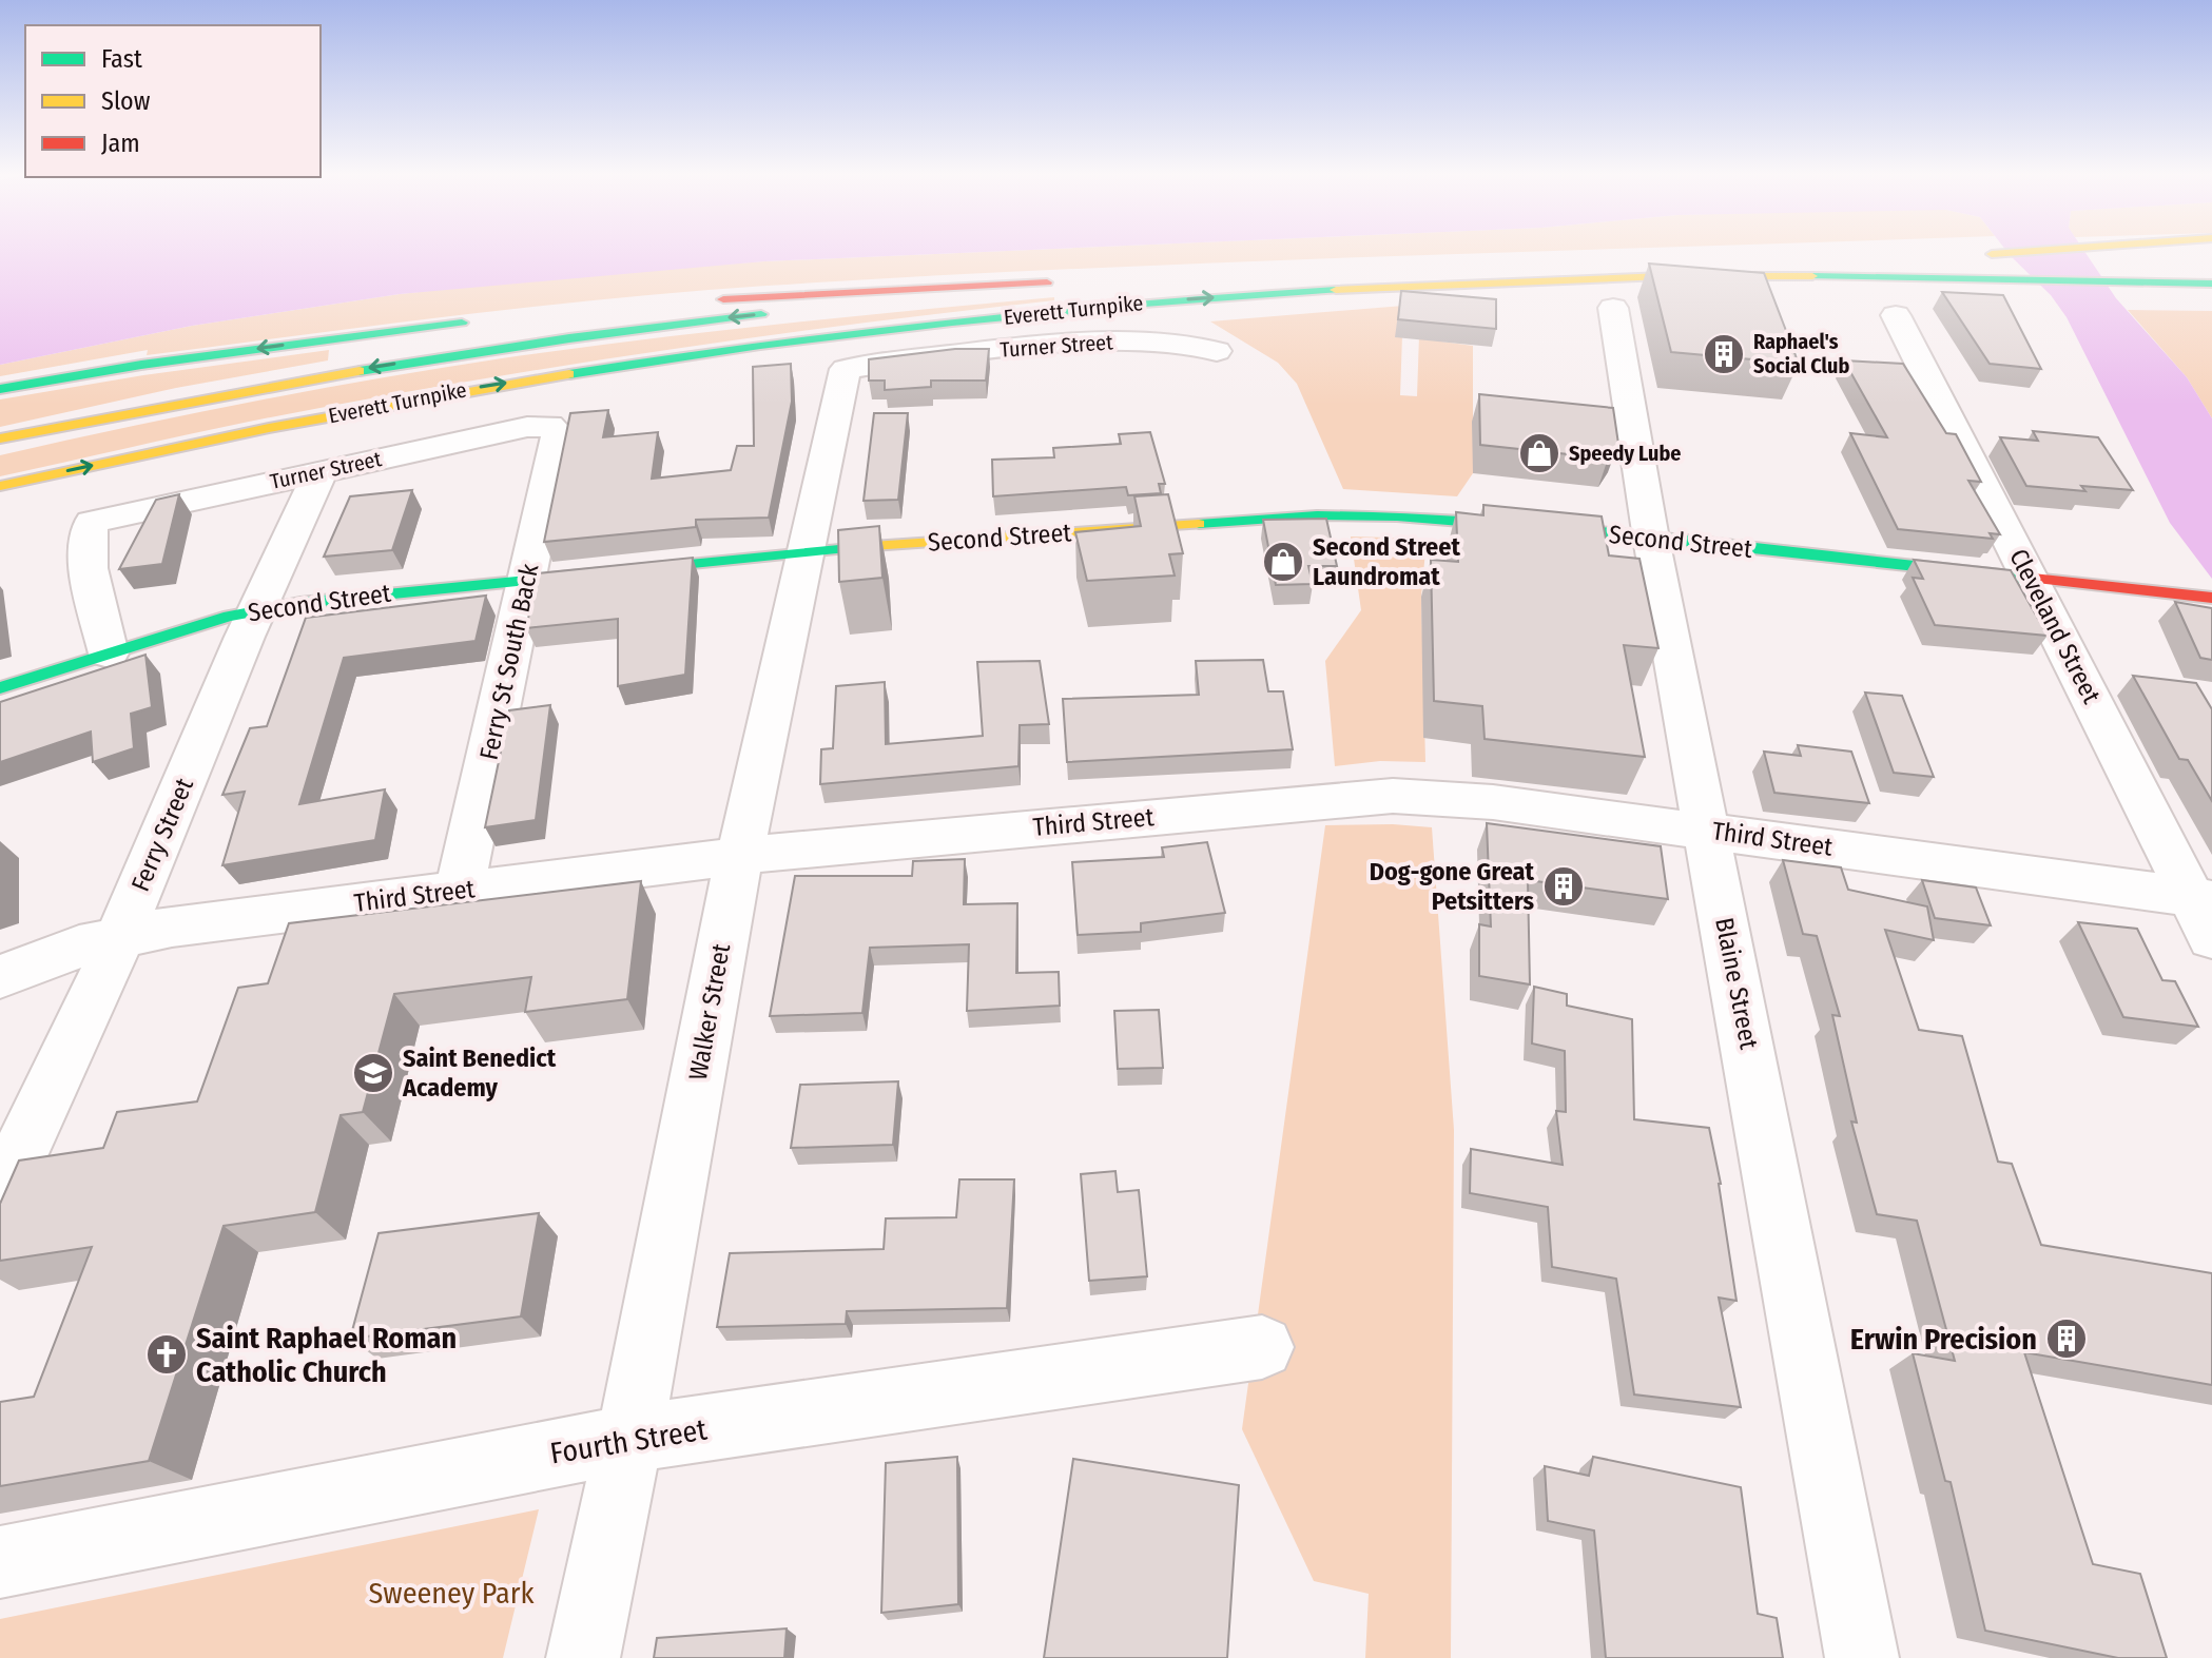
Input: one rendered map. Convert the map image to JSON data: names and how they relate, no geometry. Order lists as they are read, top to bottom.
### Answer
{
  "streets": {
    "main road": ["Everett Turnpike", "Second Street"],
    "street": [
      "Turner Street",
      "Cleveland Street",
      "Ferry St South Back",
      "Third Street",
      "Ferry Street",
      "Blaine Street",
      "Walker Street",
      "Fourth Street"
    ]
  },
  "crossings": [
    ["Turner Street", "Second Street"],
    ["Turner Street", "Ferry St South Back"],
    ["Turner Street", "Ferry Street"],
    ["Turner Street", "Walker Street"],
    ["Second Street", "Cleveland Street"],
    ["Second Street", "Ferry St South Back"],
    ["Second Street", "Ferry Street"],
    ["Second Street", "Blaine Street"],
    ["Second Street", "Walker Street"],
    ["Cleveland Street", "Third Street"],
    ["Ferry St South Back", "Third Street"],
    ["Third Street", "Ferry Street"],
    ["Third Street", "Blaine Street"],
    ["Third Street", "Walker Street"],
    ["Walker Street", "Fourth Street"]
  ],
  "parks": ["Sweeney Park"],
  "places": {
    "building": ["Raphael's Social Club", "Dog-gone Great Petsitters", "Erwin Precision"],
    "shop": ["Speedy Lube", "Second Street Laundromat"],
    "school or university": ["Saint Benedict Academy"],
    "church": ["Saint Raphael Roman Catholic Church"]
  },
  "legend": ["Fast", "Slow", "Jam"]
}
